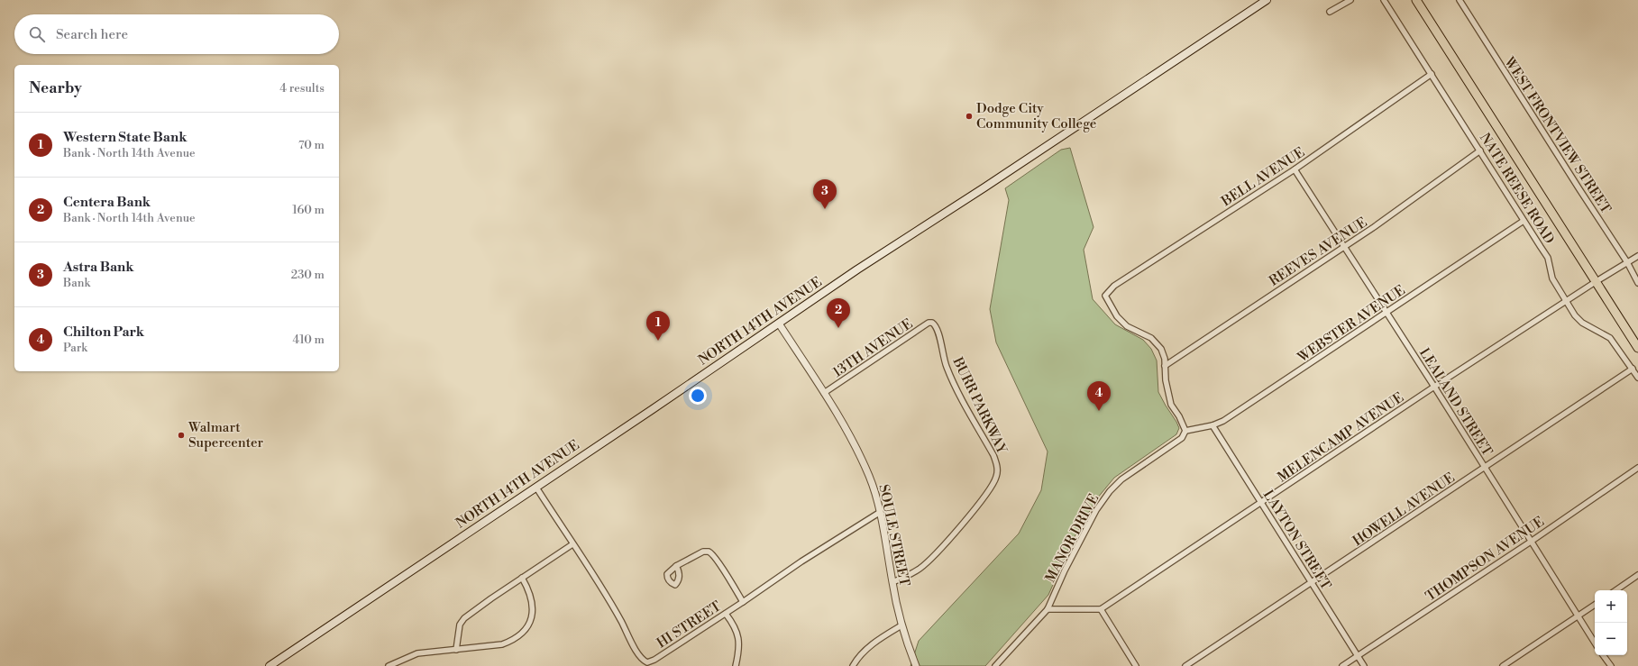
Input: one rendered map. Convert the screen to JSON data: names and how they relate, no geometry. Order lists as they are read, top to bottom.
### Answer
{
  "streets": {
    "main road": ["NORTH 14TH AVENUE"],
    "street": [
      "WEST FRONTVIEW STREET",
      "BELL AVENUE",
      "NATE REESE ROAD",
      "REEVES AVENUE",
      "WEBSTER AVENUE",
      "13TH AVENUE",
      "LEALAND STREET",
      "BURR PARKWAY",
      "MELENCAMP AVENUE",
      "HOWELL AVENUE",
      "SOULE STREET",
      "MANOR DRIVE",
      "LAYTON STREET",
      "THOMPSON AVENUE",
      "HI STREET"
    ]
  },
  "crossings": [
    ["WEST FRONTVIEW STREET", "MELENCAMP AVENUE"],
    ["BELL AVENUE", "NATE REESE ROAD"],
    ["BELL AVENUE", "REEVES AVENUE"],
    ["BELL AVENUE", "LEALAND STREET"],
    ["NATE REESE ROAD", "REEVES AVENUE"],
    ["NATE REESE ROAD", "WEBSTER AVENUE"],
    ["NATE REESE ROAD", "MELENCAMP AVENUE"],
    ["NATE REESE ROAD", "HOWELL AVENUE"],
    ["REEVES AVENUE", "LEALAND STREET"],
    ["NORTH 14TH AVENUE", "SOULE STREET"],
    ["NORTH 14TH AVENUE", "HI STREET"],
    ["WEBSTER AVENUE", "LEALAND STREET"],
    ["WEBSTER AVENUE", "MANOR DRIVE"],
    ["WEBSTER AVENUE", "LAYTON STREET"],
    ["13TH AVENUE", "BURR PARKWAY"],
    ["13TH AVENUE", "SOULE STREET"],
    ["LEALAND STREET", "MELENCAMP AVENUE"],
    ["LEALAND STREET", "HOWELL AVENUE"],
    ["LEALAND STREET", "THOMPSON AVENUE"],
    ["BURR PARKWAY", "SOULE STREET"],
    ["MELENCAMP AVENUE", "LAYTON STREET"],
    ["HOWELL AVENUE", "LAYTON STREET"],
    ["SOULE STREET", "HI STREET"],
    ["LAYTON STREET", "THOMPSON AVENUE"]
  ],
  "places": ["Dodge City Community College", "Walmart Supercenter"],
  "page": {
    "search": "Search here",
    "heading": ["Nearby", "4 results"],
    "list": [
      {
        "mark": "1",
        "name": "Western State Bank",
        "note": "Bank · North 14th Avenue",
        "value": "70 m"
      },
      {
        "mark": "2",
        "name": "Centera Bank",
        "note": "Bank · North 14th Avenue",
        "value": "160 m"
      },
      {
        "mark": "3",
        "name": "Astra Bank",
        "note": "Bank",
        "value": "230 m"
      },
      {
        "mark": "4",
        "name": "Chilton Park",
        "note": "Park",
        "value": "410 m"
      }
    ],
    "pins": [
      "3",
      "2",
      "1",
      "4"
    ],
    "map_buttons": ["+", "−"]
  }
}
